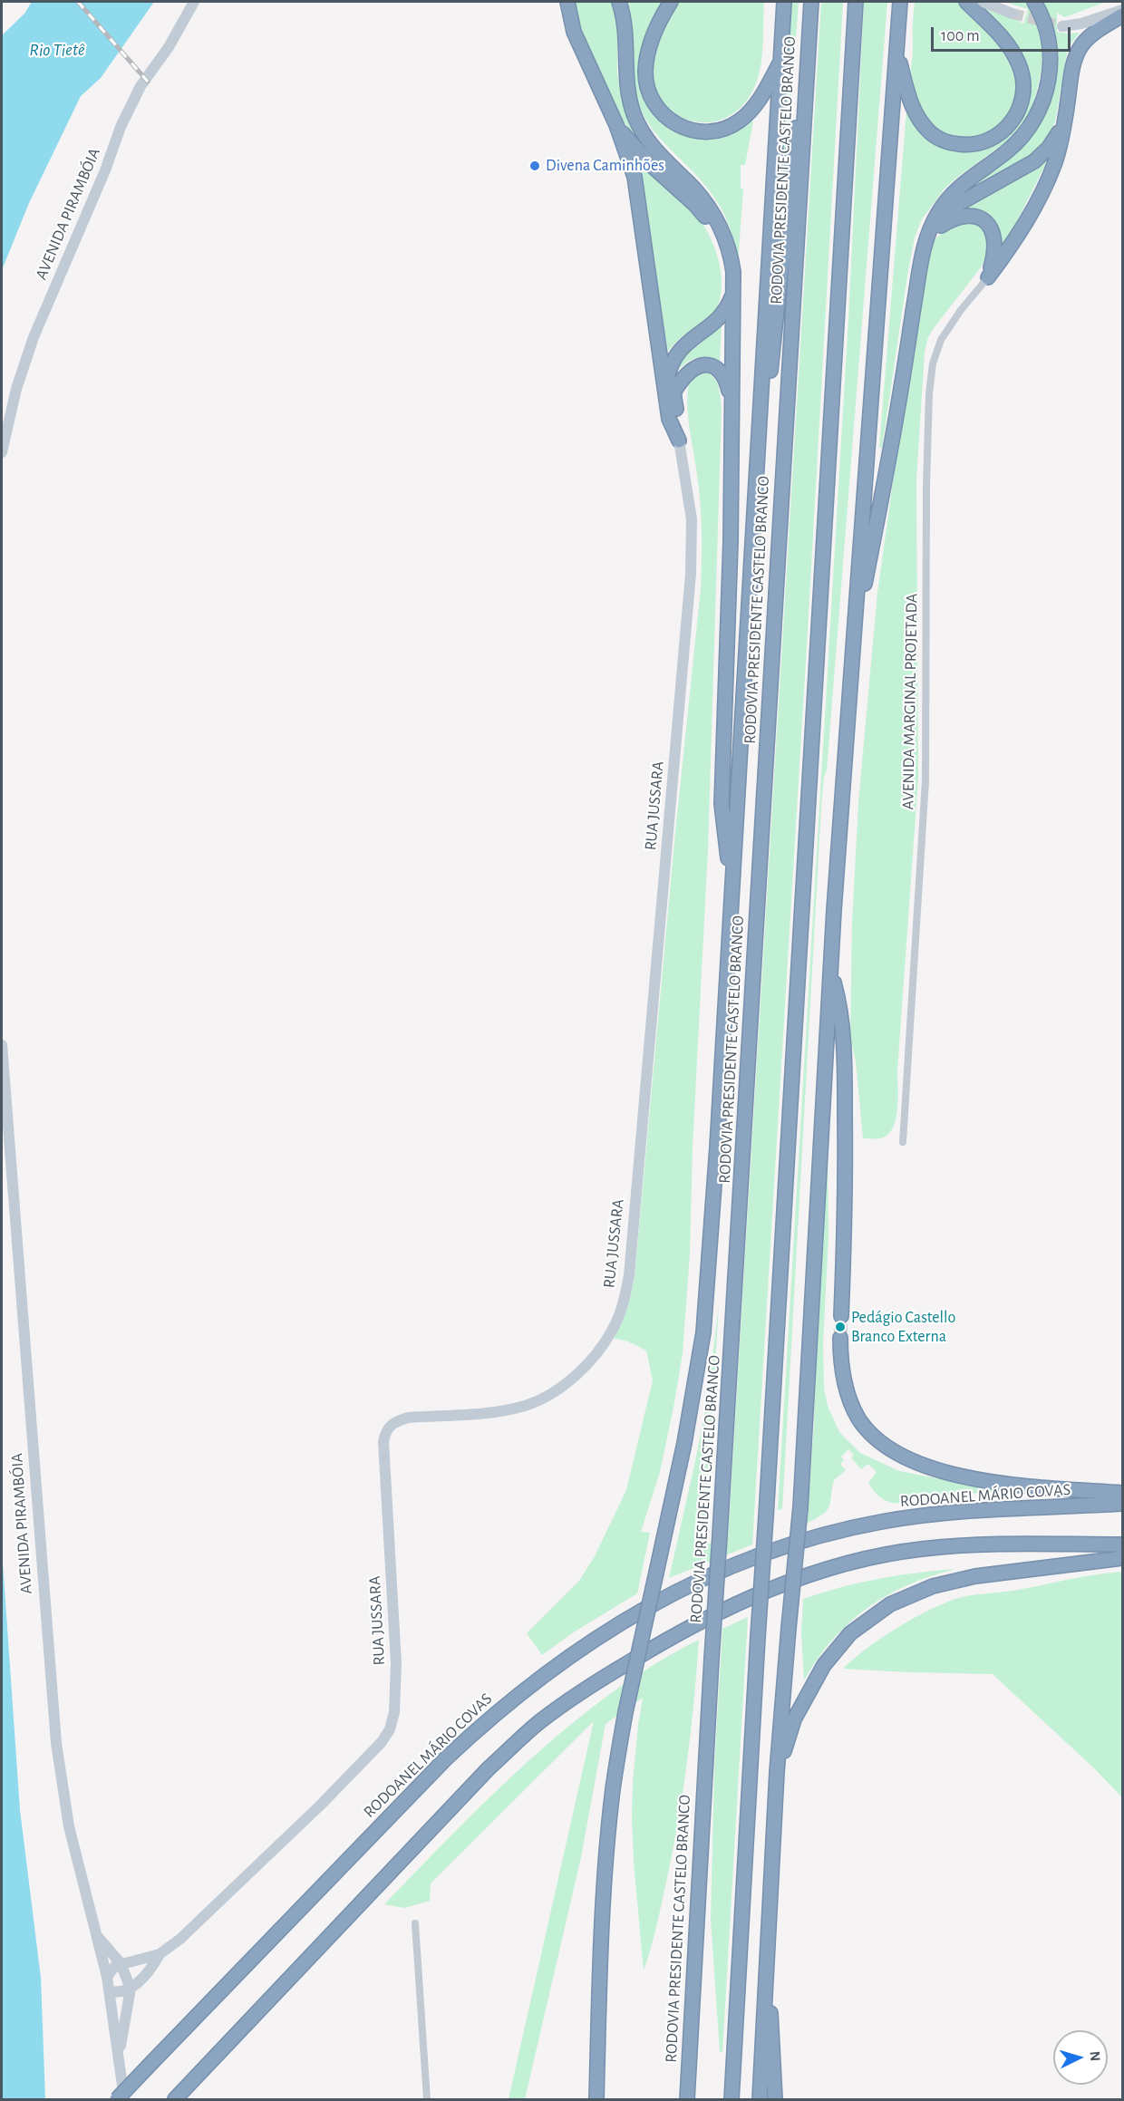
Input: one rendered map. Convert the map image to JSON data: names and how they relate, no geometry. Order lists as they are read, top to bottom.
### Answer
{
  "streets": {
    "highway": ["RODOVIA PRESIDENTE CASTELO BRANCO", "RODOANEL MÁRIO COVAS"],
    "main road": ["AVENIDA PIRAMBÓIA", "RUA JUSSARA"],
    "street": ["AVENIDA MARGINAL PROJETADA"]
  },
  "crossings": [
    ["AVENIDA PIRAMBÓIA", "RUA JUSSARA"]
  ],
  "water": ["Rio Tietê"],
  "places": ["Divena Caminhões", "Pedágio Castello Branco Externa"],
  "scale_bar": "100 m",
  "north": "right"
}
